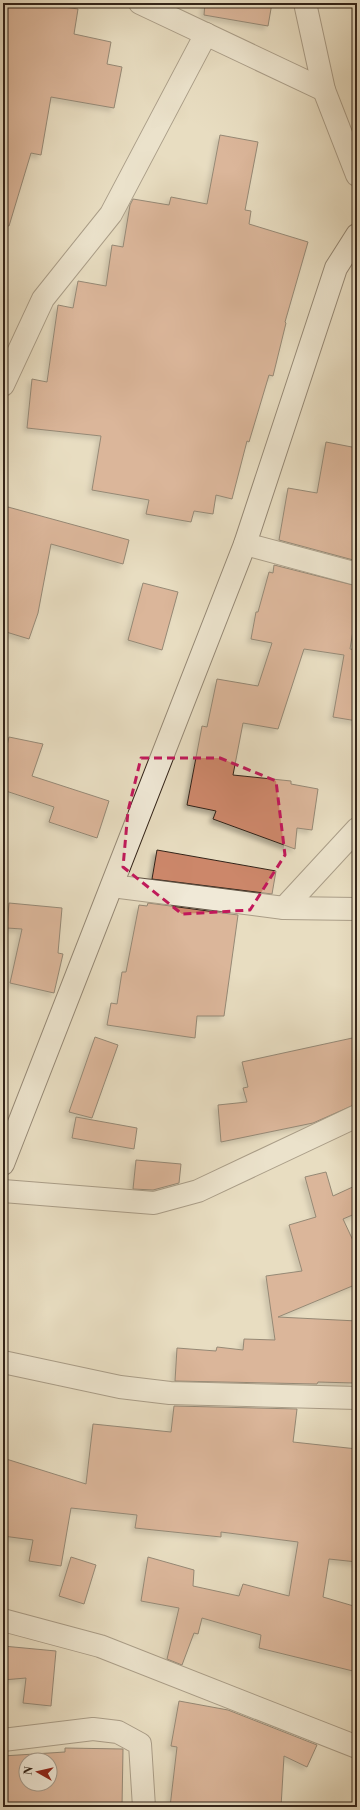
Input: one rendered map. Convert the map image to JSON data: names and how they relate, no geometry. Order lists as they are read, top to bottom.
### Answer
{
  "north": "left"
}
